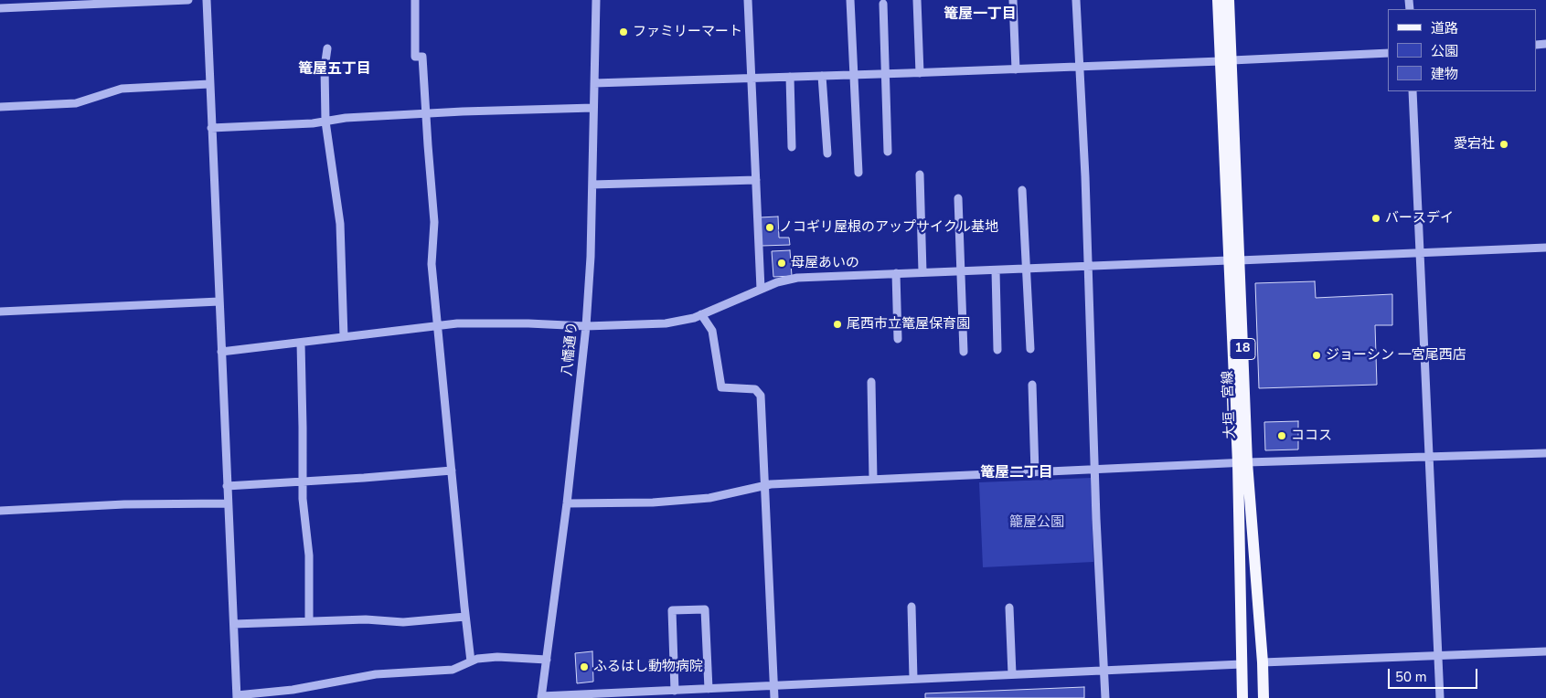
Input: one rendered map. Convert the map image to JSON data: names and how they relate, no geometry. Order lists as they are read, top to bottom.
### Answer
{
  "streets": {
    "main road": ["18", "大垣一宮線"],
    "street": ["八幡通り"]
  },
  "districts": ["篭屋一丁目", "篭屋五丁目", "篭屋二丁目"],
  "parks": ["籠屋公園"],
  "places": [
    "ファミリーマート",
    "愛宕社",
    "バースデイ",
    "ノコギリ屋根のアップサイクル基地",
    "母屋あいの",
    "尾西市立篭屋保育園",
    "ジョーシン 一宮尾西店",
    "ココス",
    "ふるはし動物病院"
  ],
  "legend": ["道路", "公園", "建物"],
  "scale_bar": "50 m"
}
